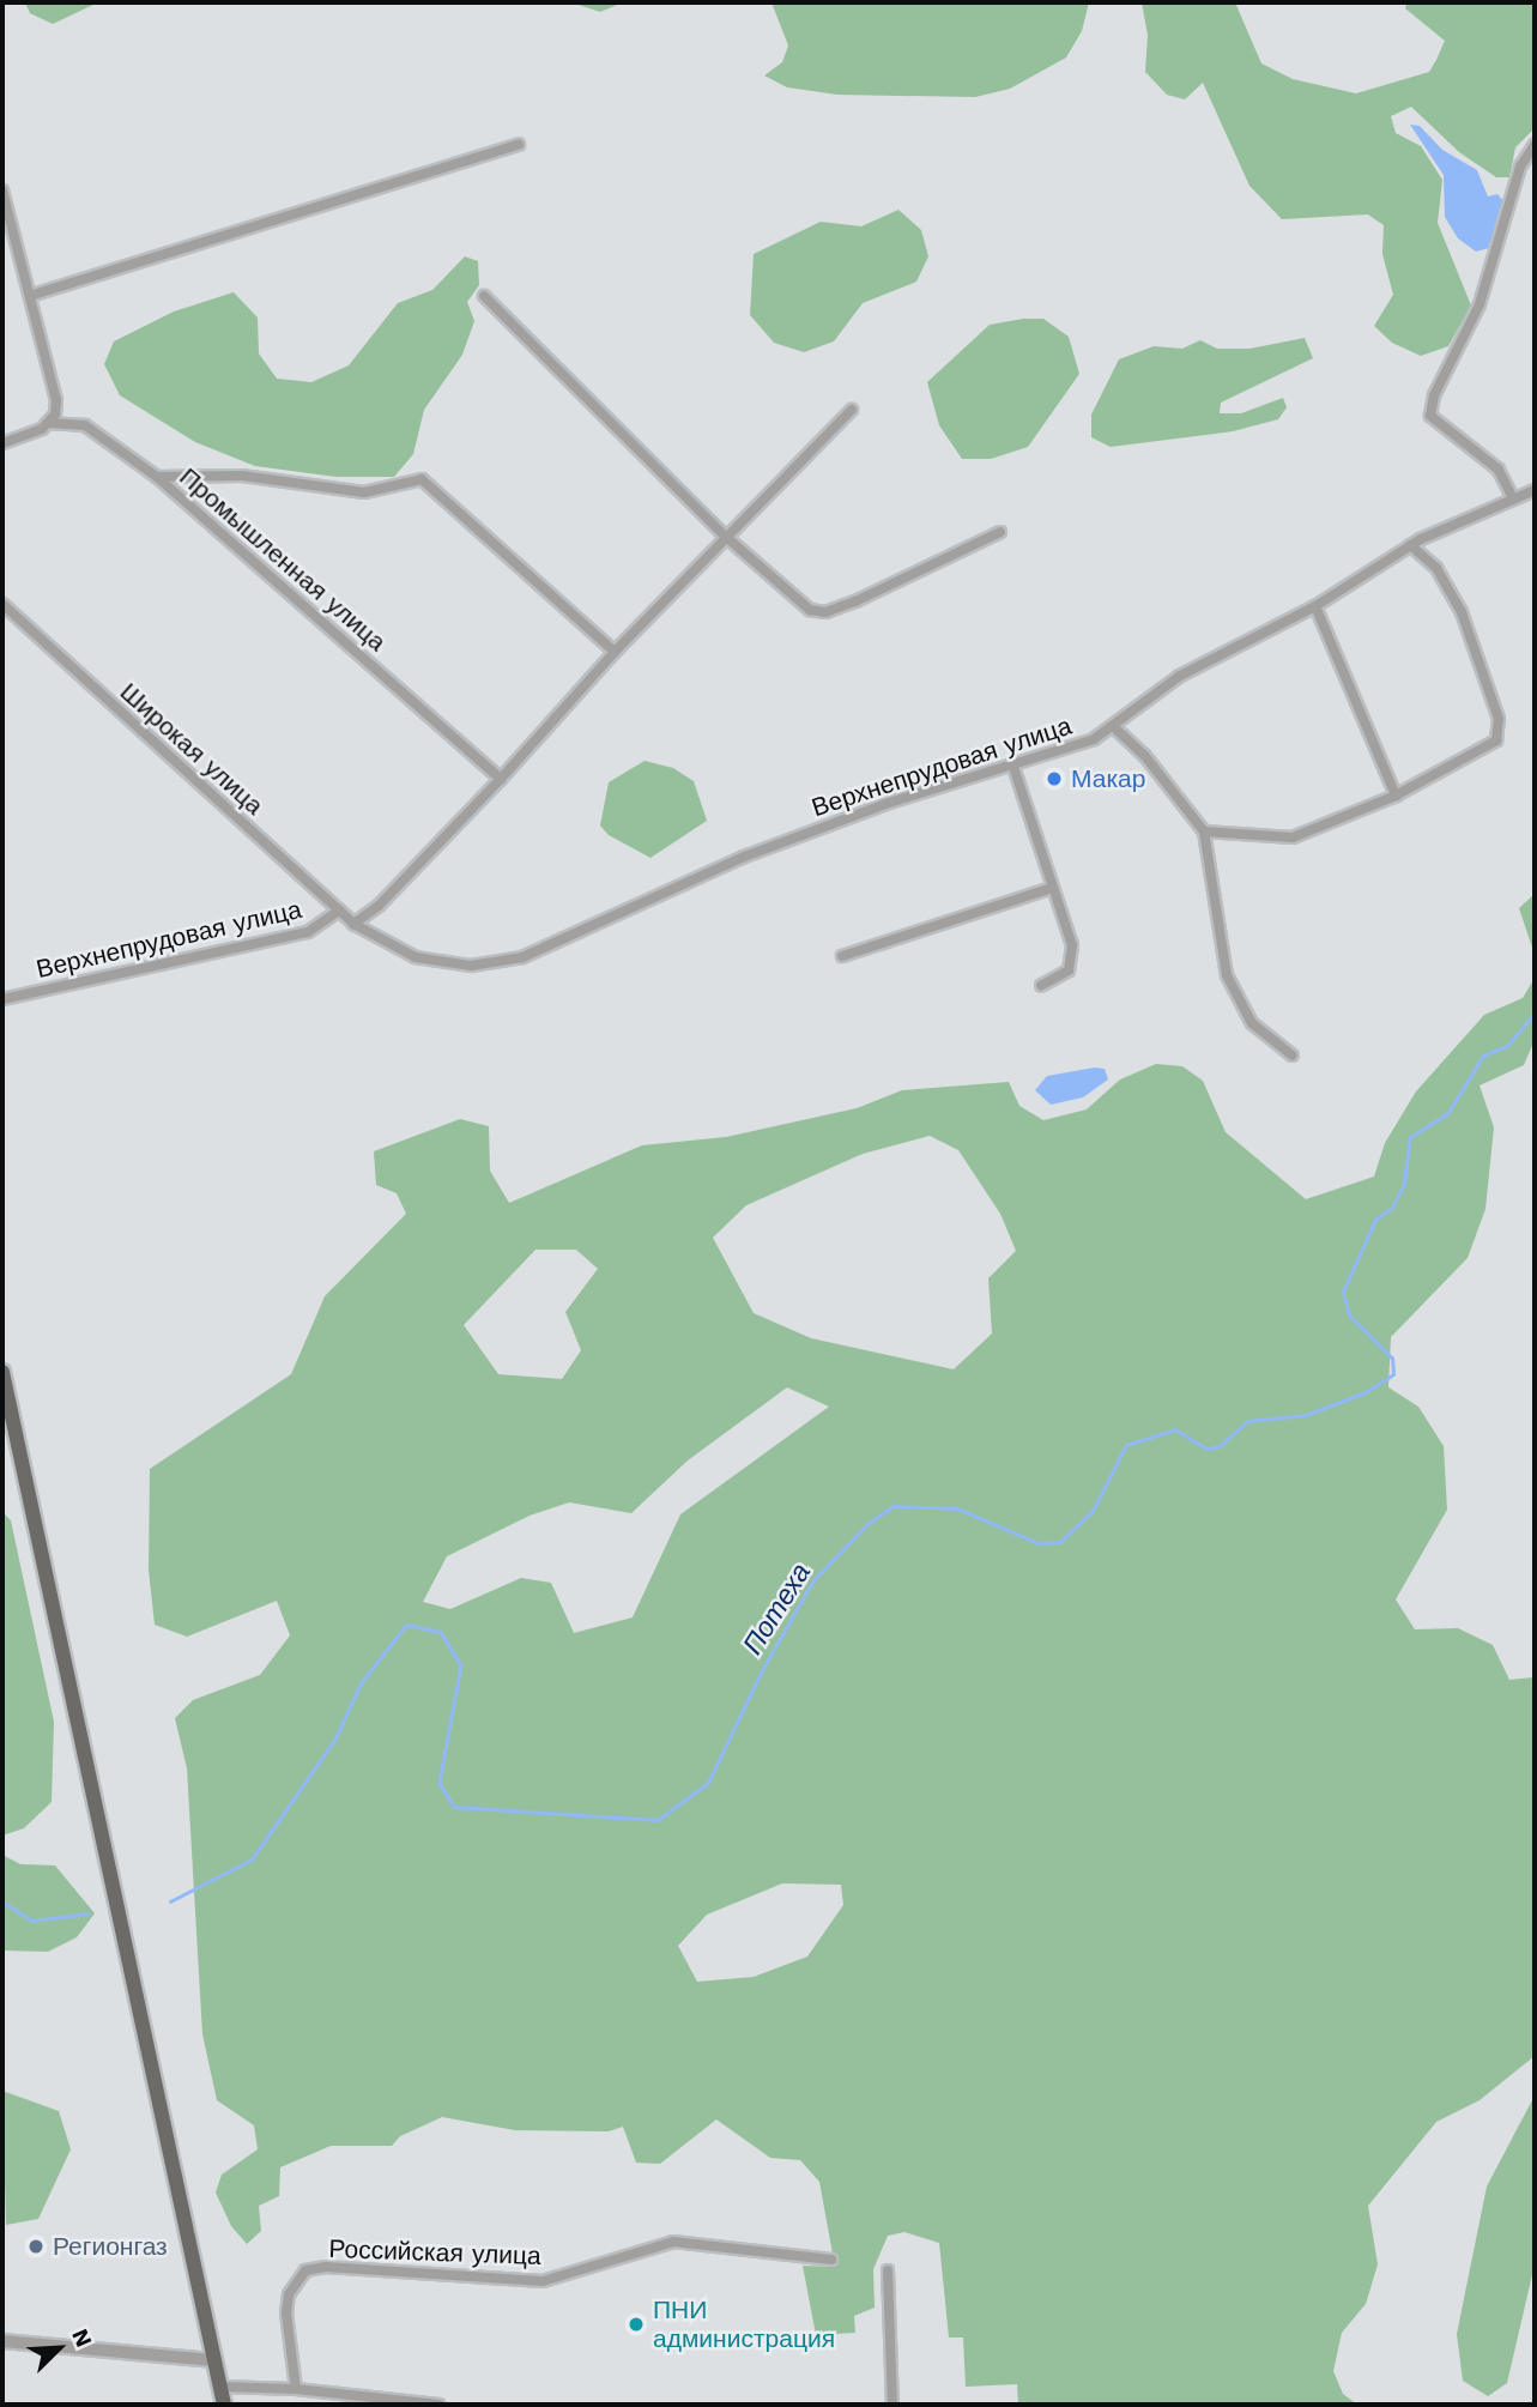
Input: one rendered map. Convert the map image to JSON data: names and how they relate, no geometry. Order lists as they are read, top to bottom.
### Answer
{
  "streets": {
    "street": [
      "Промышленная улица",
      "Широкая улица",
      "Верхнепрудовая улица",
      "Российская улица"
    ]
  },
  "crossings": [
    ["Широкая улица", "Верхнепрудовая улица"]
  ],
  "water": ["Потеха"],
  "places": ["Макар", "Регионгаз", "ПНИ администрация"],
  "north": "top right"
}
